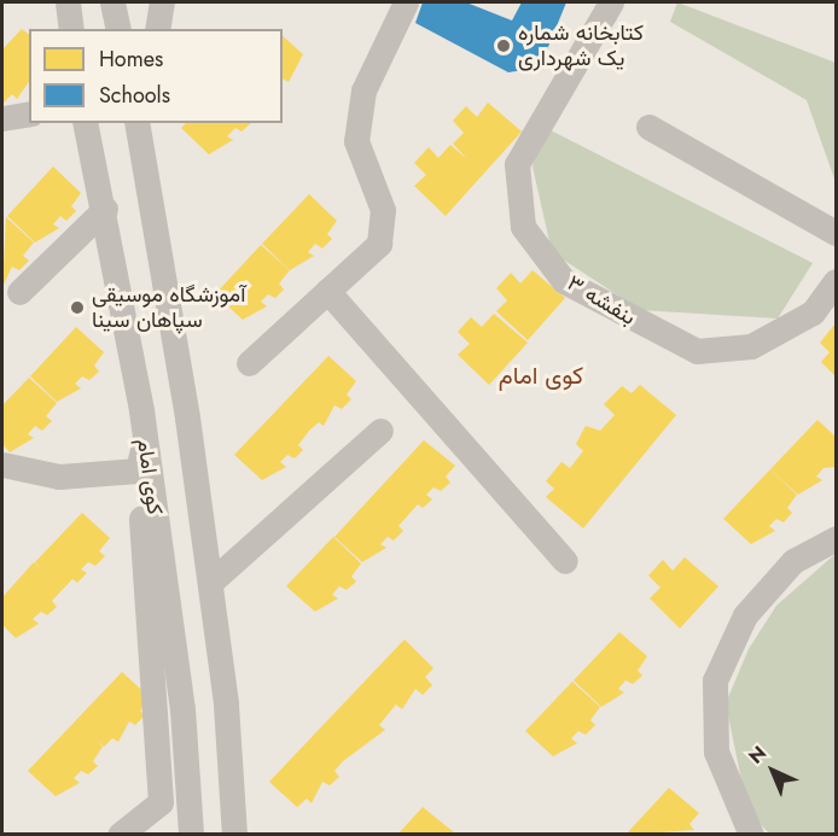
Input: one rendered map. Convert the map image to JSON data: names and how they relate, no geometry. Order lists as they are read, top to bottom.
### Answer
{
  "streets": {
    "street": ["بنفشه ۳", "کوی امام"]
  },
  "districts": ["کوی امام"],
  "places": ["کتابخانه شماره یک شهرداری", "آموزشگاه موسیقی سپاهان سینا"],
  "legend": ["Homes", "Schools"],
  "north": "top left"
}
